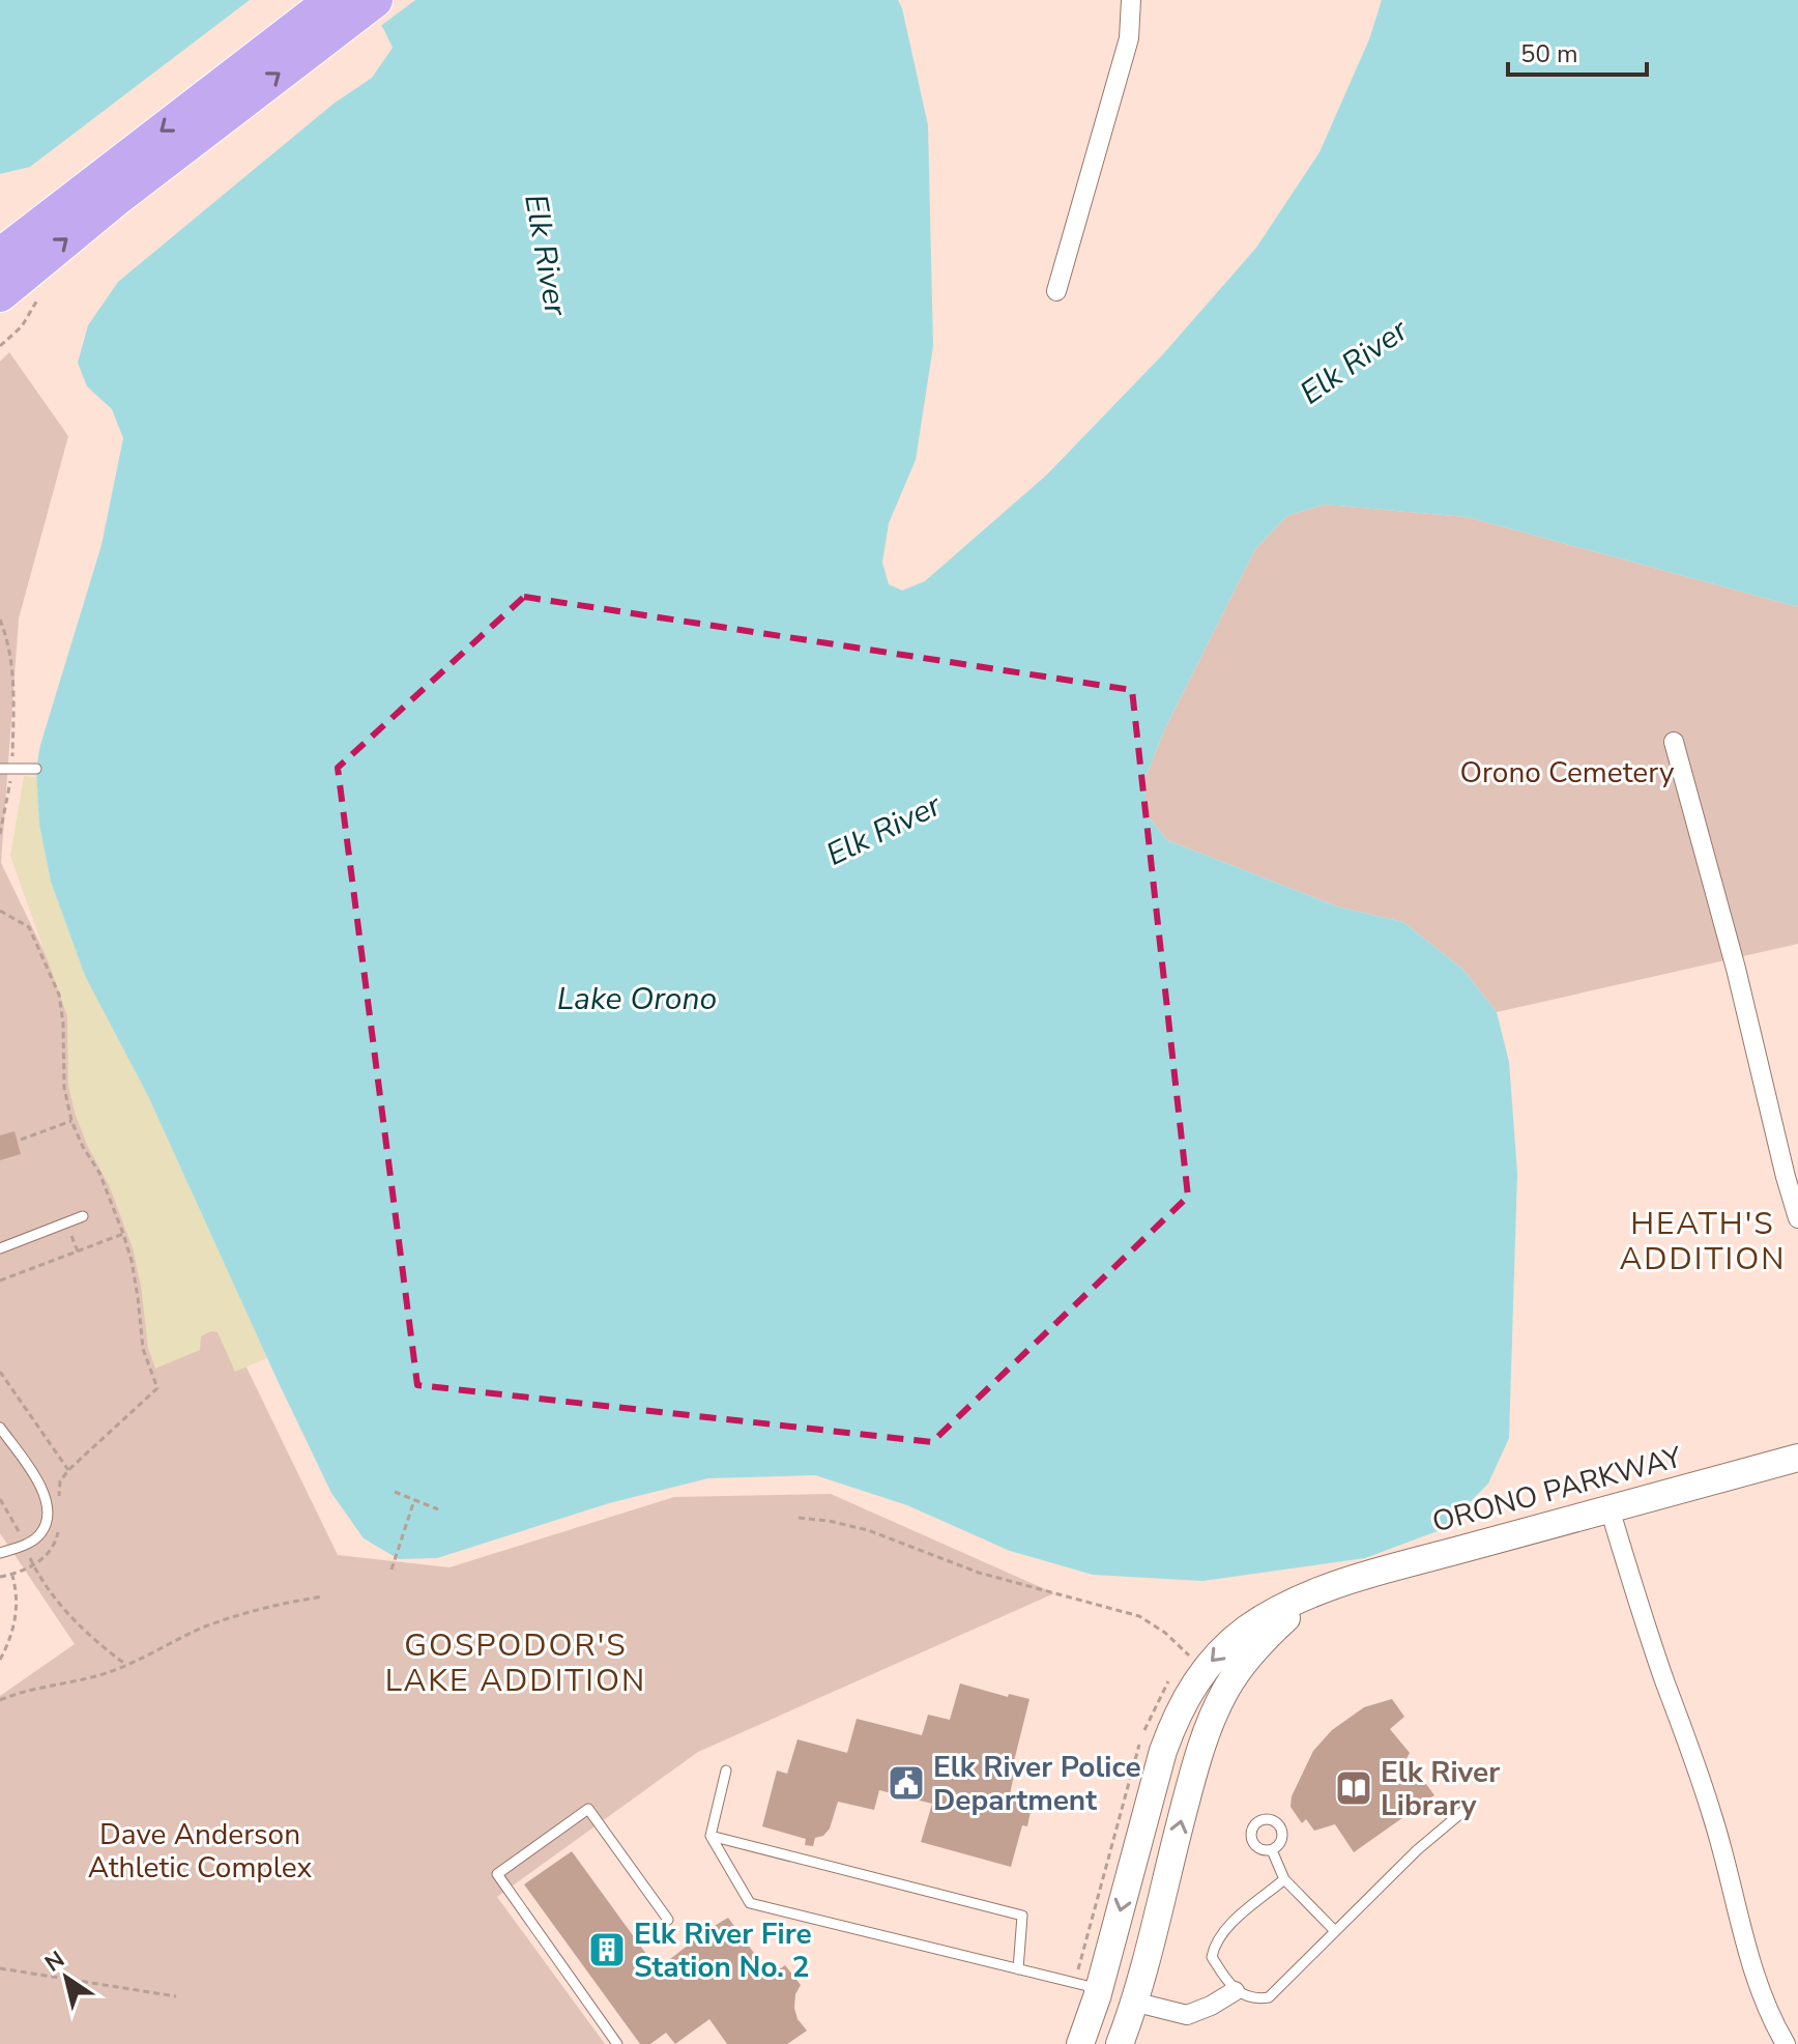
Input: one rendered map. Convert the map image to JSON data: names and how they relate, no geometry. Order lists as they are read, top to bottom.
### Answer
{
  "streets": {
    "street": ["ORONO PARKWAY"]
  },
  "districts": ["HEATH'S ADDITION", "GOSPODOR'S LAKE ADDITION"],
  "water": ["Elk River", "Lake Orono"],
  "parks": ["Orono Cemetery", "Dave Anderson Athletic Complex"],
  "places": {
    "public building": ["Elk River Police Department"],
    "library": ["Elk River Library"],
    "building": ["Elk River Fire Station No. 2"]
  },
  "scale_bar": "50 m",
  "north": "top left"
}
